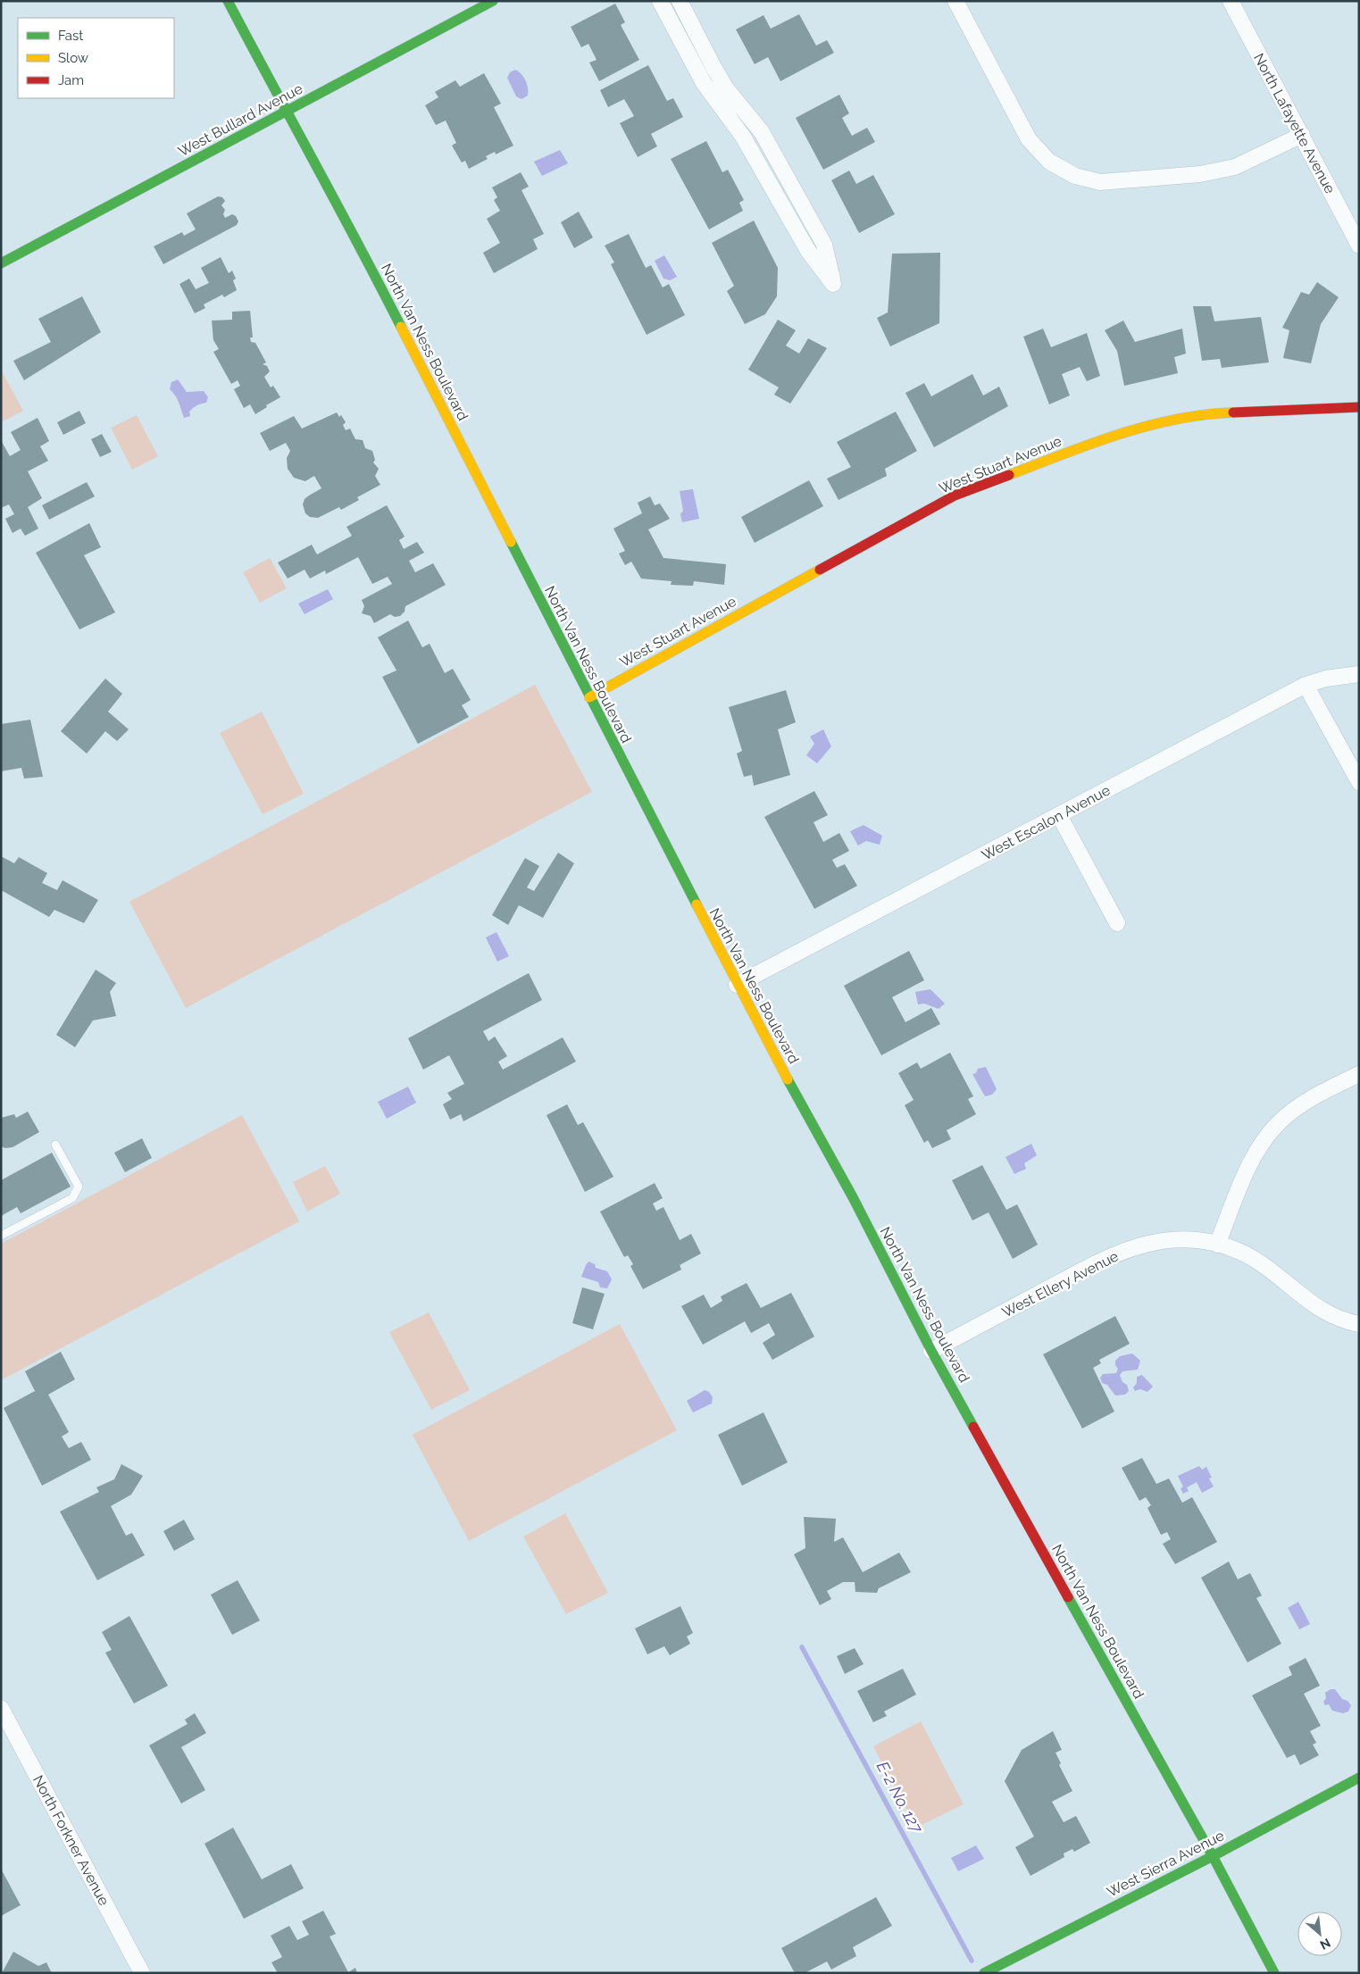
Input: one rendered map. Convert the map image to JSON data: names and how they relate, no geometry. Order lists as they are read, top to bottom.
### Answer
{
  "streets": {
    "street": [
      "West Bullard Avenue",
      "North Lafayette Avenue",
      "North Van Ness Boulevard",
      "West Stuart Avenue",
      "West Escalon Avenue",
      "West Ellery Avenue",
      "North Forkner Avenue",
      "West Sierra Avenue"
    ]
  },
  "crossings": [
    ["West Bullard Avenue", "North Van Ness Boulevard"],
    ["North Van Ness Boulevard", "West Stuart Avenue"],
    ["North Van Ness Boulevard", "West Escalon Avenue"],
    ["North Van Ness Boulevard", "West Ellery Avenue"],
    ["North Van Ness Boulevard", "West Sierra Avenue"]
  ],
  "water": ["E-2 No. 127"],
  "legend": ["Fast", "Slow", "Jam"],
  "north": "bottom right"
}
